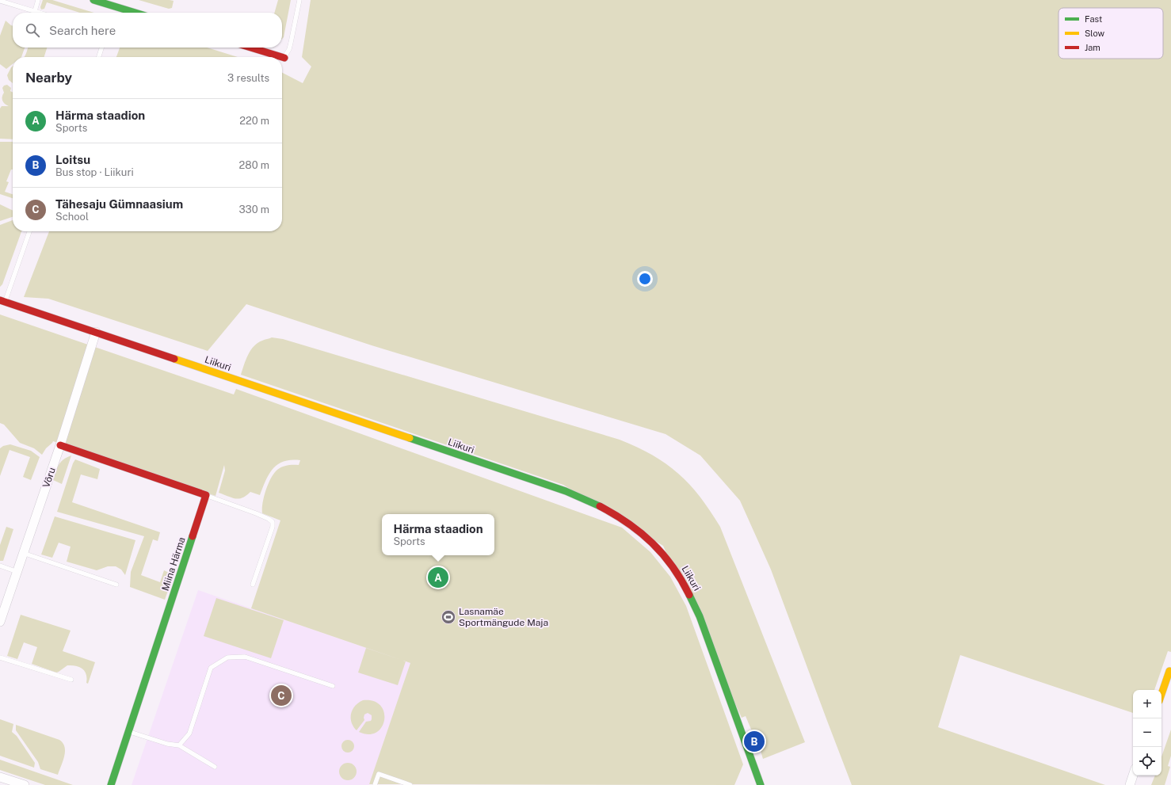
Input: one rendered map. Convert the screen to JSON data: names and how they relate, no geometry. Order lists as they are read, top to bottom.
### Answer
{
  "streets": {
    "street": ["Liikuri", "Võru", "Miina Härma"]
  },
  "crossings": [
    ["Liikuri", "Võru"]
  ],
  "places": {
    "sports": ["Lasnamäe Sportmängude Maja"]
  },
  "legend": ["Fast", "Slow", "Jam"],
  "page": {
    "search": "Search here",
    "heading": ["Nearby", "3 results"],
    "list": [
      {
        "mark": "A",
        "name": "Härma staadion",
        "note": "Sports",
        "value": "220 m"
      },
      {
        "mark": "B",
        "name": "Loitsu",
        "note": "Bus stop · Liikuri",
        "value": "280 m"
      },
      {
        "mark": "C",
        "name": "Tähesaju Gümnaasium",
        "note": "School",
        "value": "330 m"
      }
    ],
    "popup": ["Härma staadion", "Sports"],
    "pins": ["A", "C", "B"],
    "map_buttons": ["+", "−"]
  }
}
